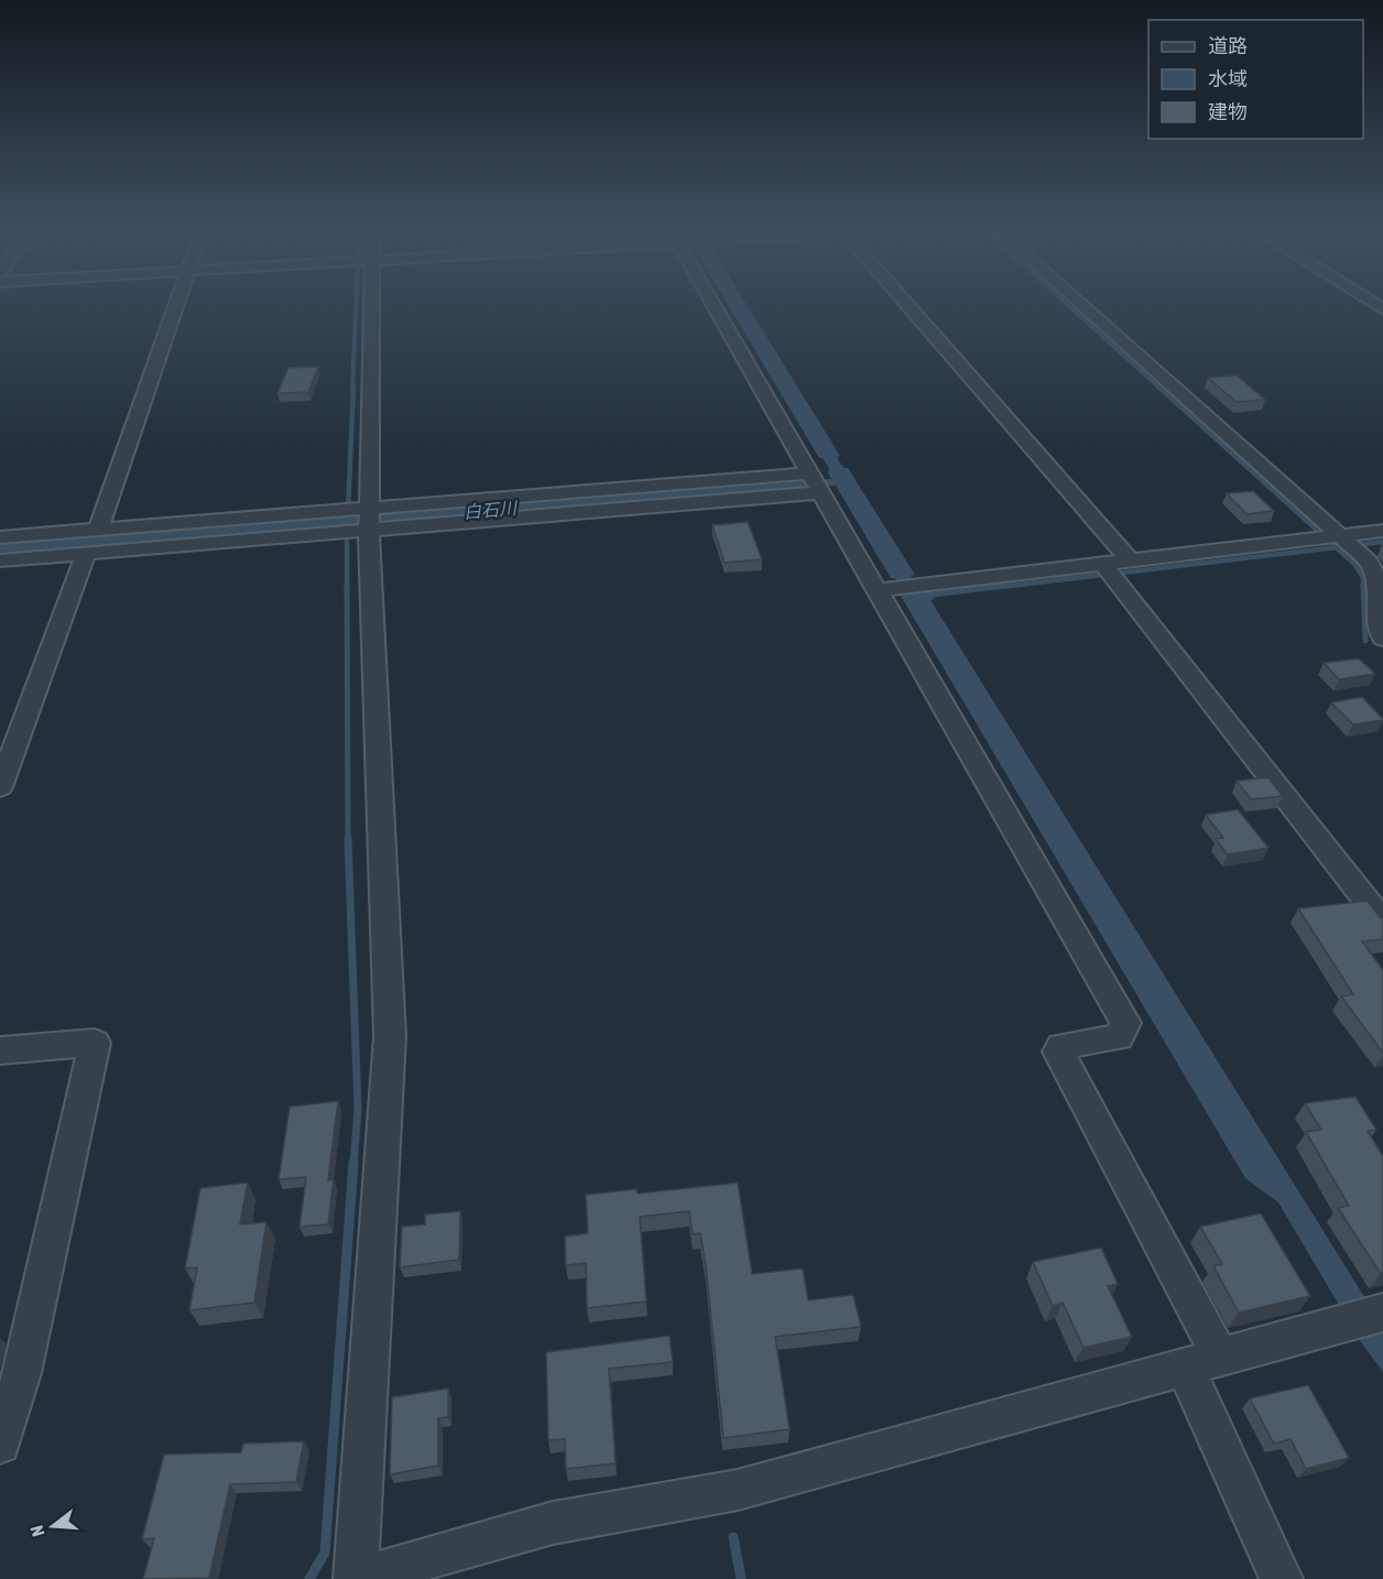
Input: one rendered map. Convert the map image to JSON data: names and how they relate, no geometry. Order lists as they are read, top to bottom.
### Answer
{
  "water": ["白石川"],
  "legend": ["道路", "水域", "建物"],
  "north": "left"
}
